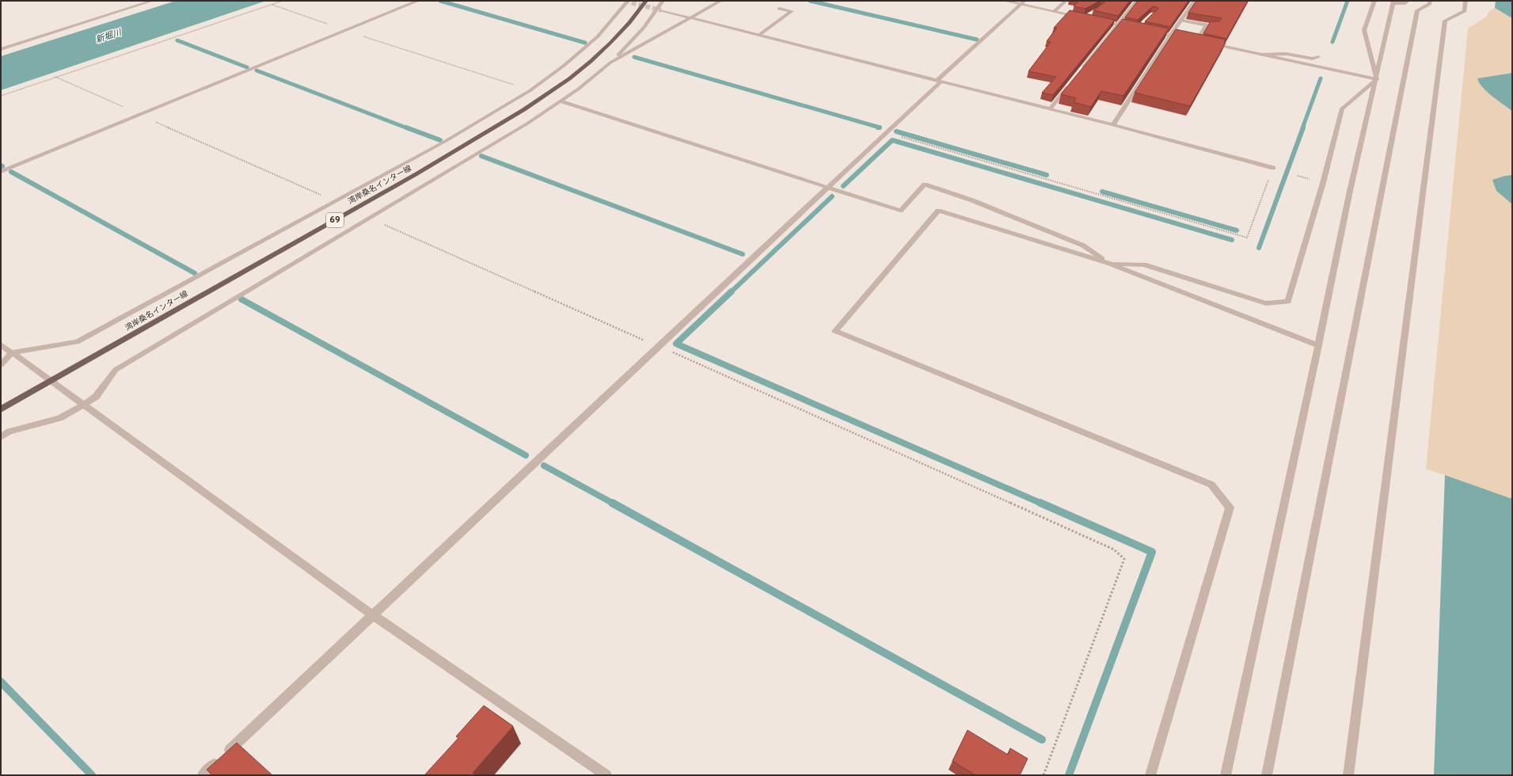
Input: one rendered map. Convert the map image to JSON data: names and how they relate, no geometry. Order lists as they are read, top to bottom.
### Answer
{
  "streets": {
    "main road": ["湾岸桑名インター線", "69"]
  },
  "water": ["新堀川"]
}
